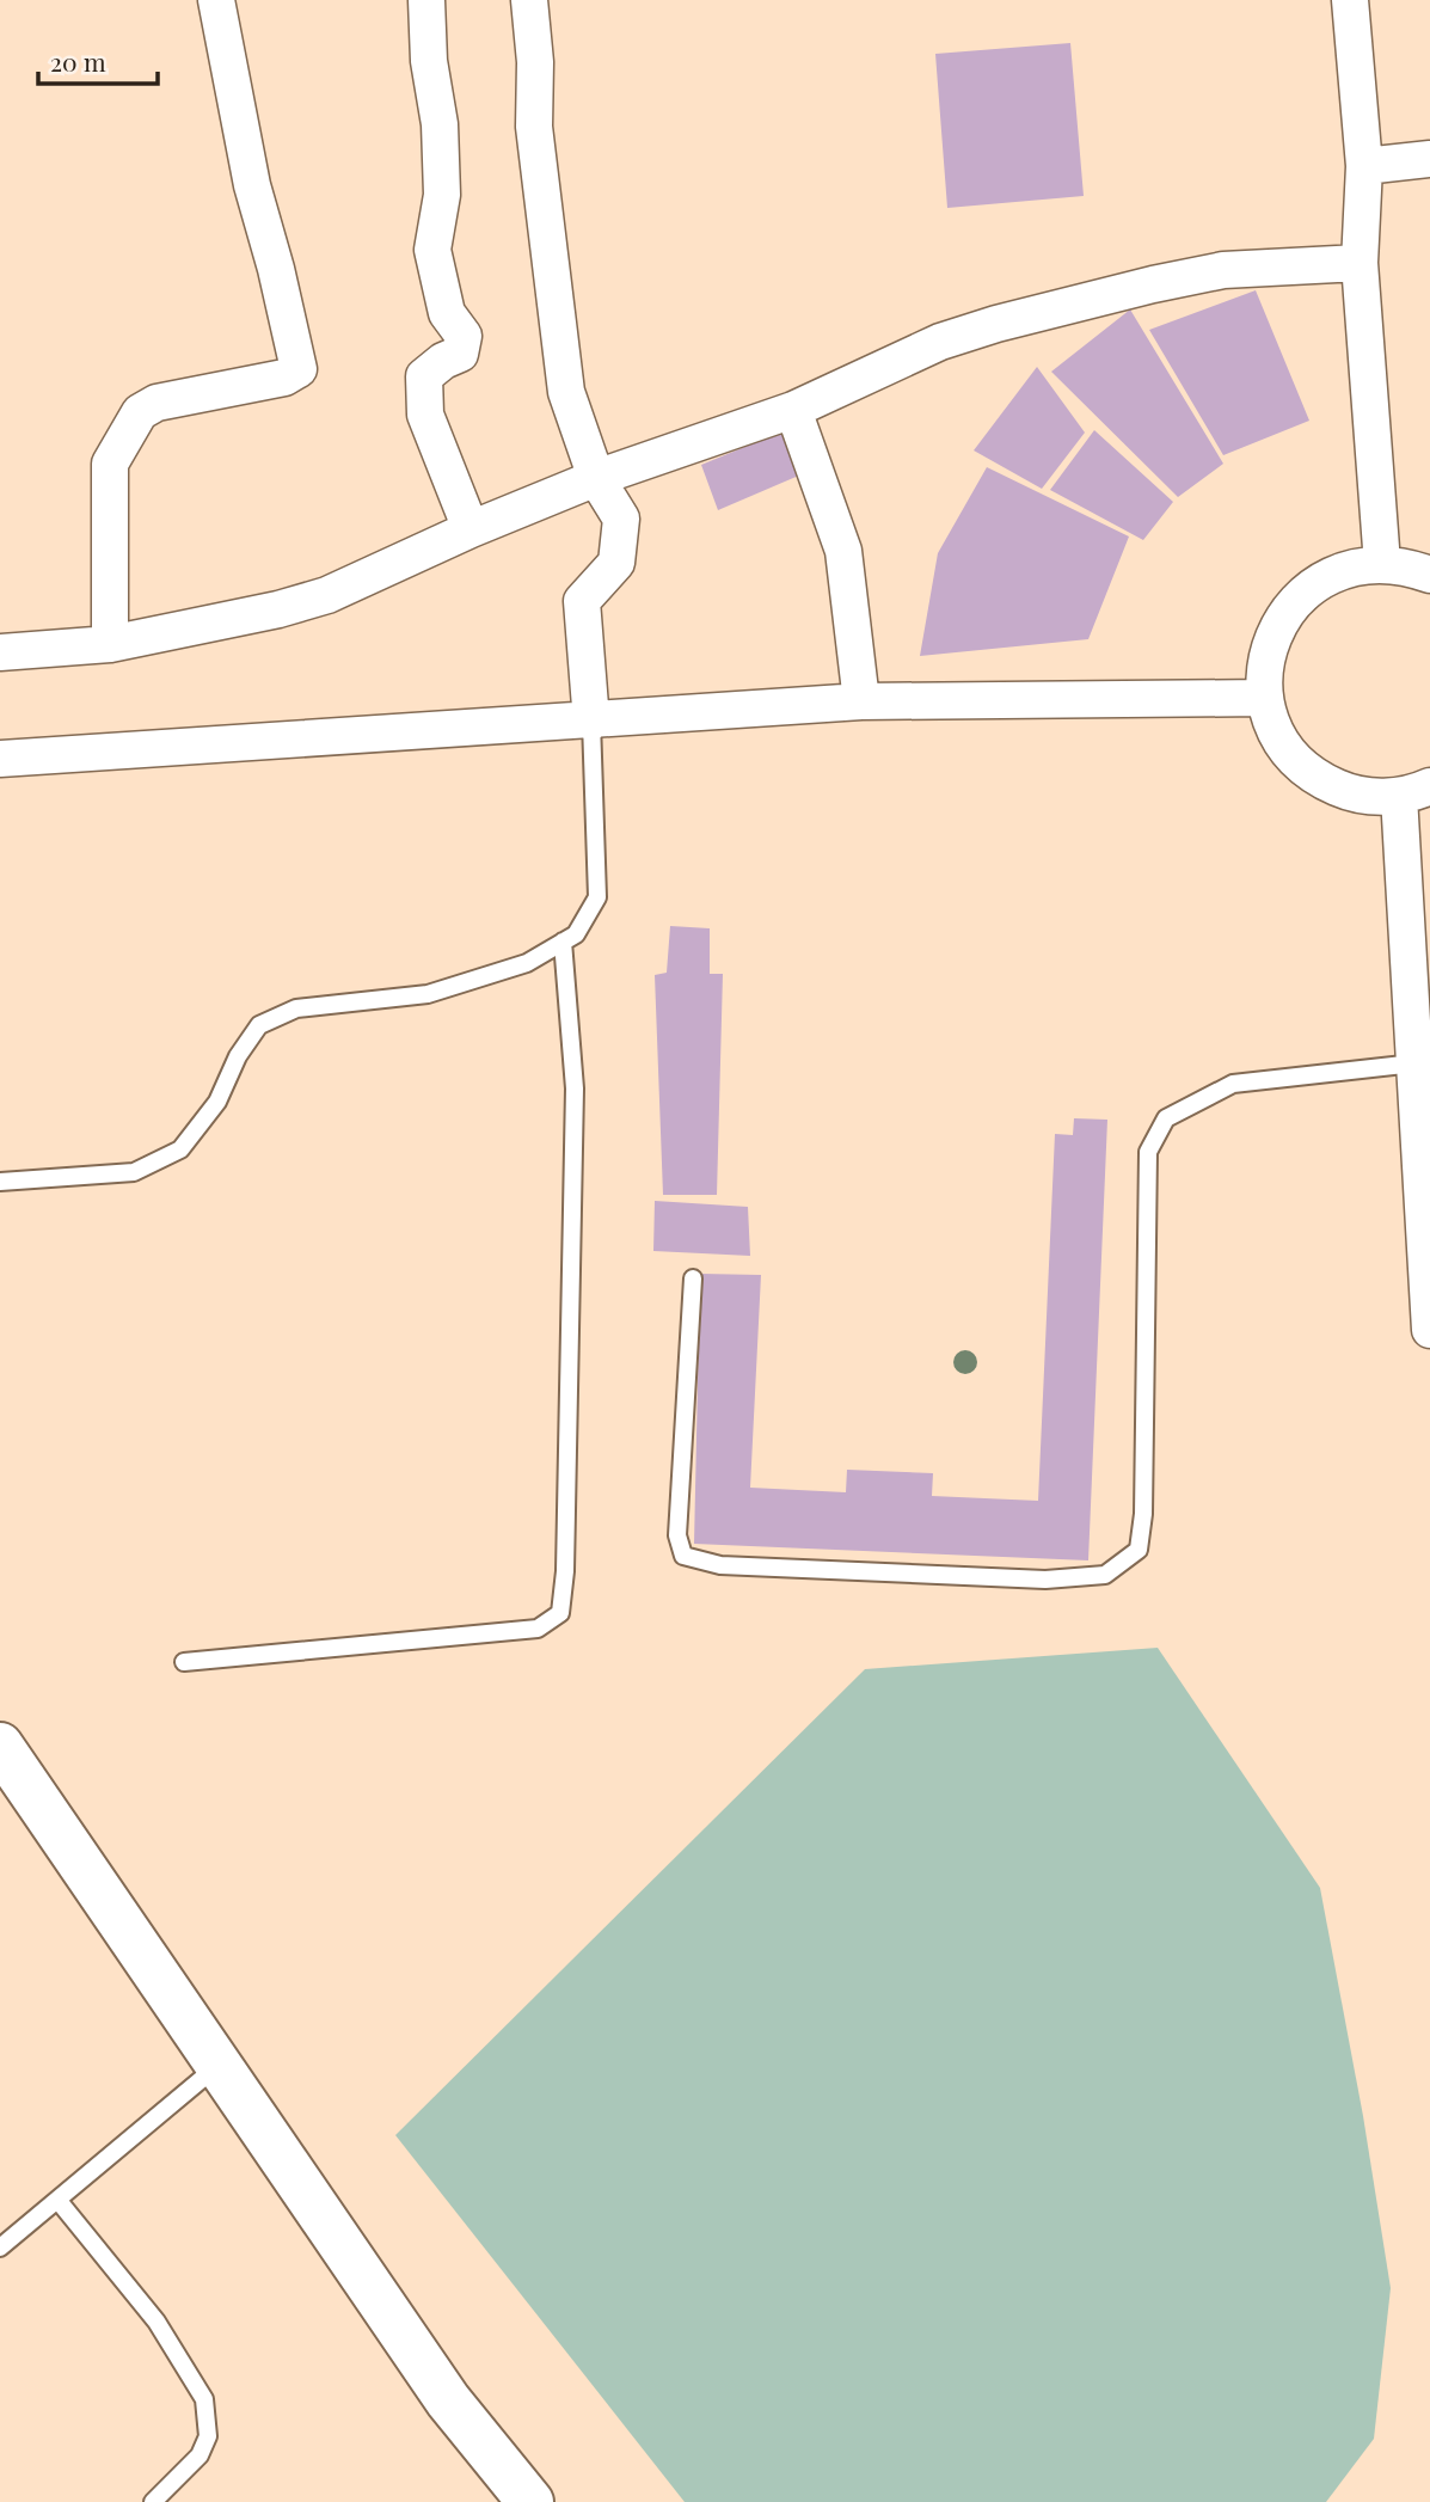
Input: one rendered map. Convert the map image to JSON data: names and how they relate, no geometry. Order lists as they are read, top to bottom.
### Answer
{
  "scale_bar": "20 m"
}
